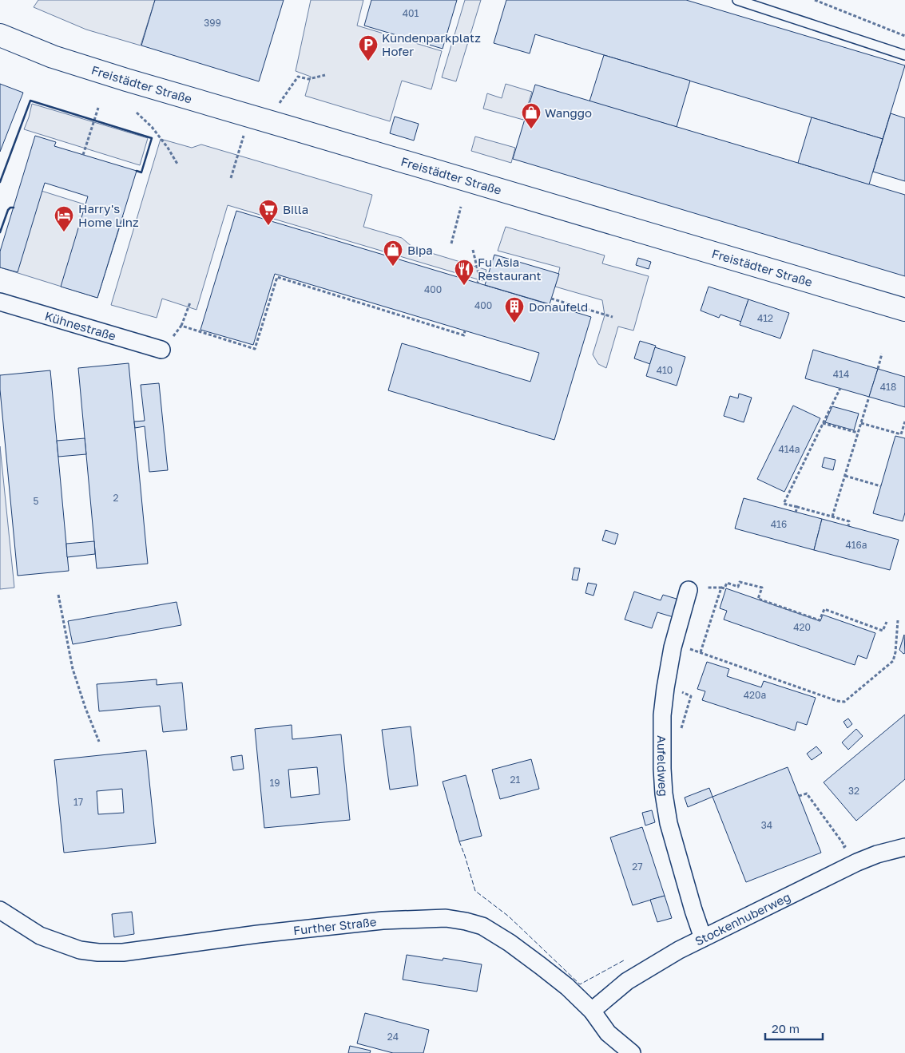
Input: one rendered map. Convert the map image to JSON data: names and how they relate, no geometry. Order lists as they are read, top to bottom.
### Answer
{
  "streets": {
    "main road": ["Freistädter Straße"],
    "street": [
      "Kühnestraße",
      "Aufeldweg",
      "Stockenhuberweg",
      "Further Straße"
    ]
  },
  "crossings": [
    ["Aufeldweg", "Stockenhuberweg"],
    ["Stockenhuberweg", "Further Straße"]
  ],
  "places": {
    "parking": ["Kundenparkplatz Hofer"],
    "shop": ["Wanggo", "Bipa"],
    "supermarket": ["Billa"],
    "hotel": ["Harry's Home Linz"],
    "restaurant": ["Fu Asia Restaurant"],
    "building": ["Donaufeld"]
  },
  "house_numbers": [
    "401",
    "399",
    "400",
    "400",
    "412",
    "410",
    "414",
    "418",
    "414a",
    "2",
    "5",
    "416",
    "416a",
    "420",
    "420a",
    "21",
    "19",
    "32",
    "17",
    "34",
    "27",
    "24"
  ],
  "scale_bar": "20 m"
}
